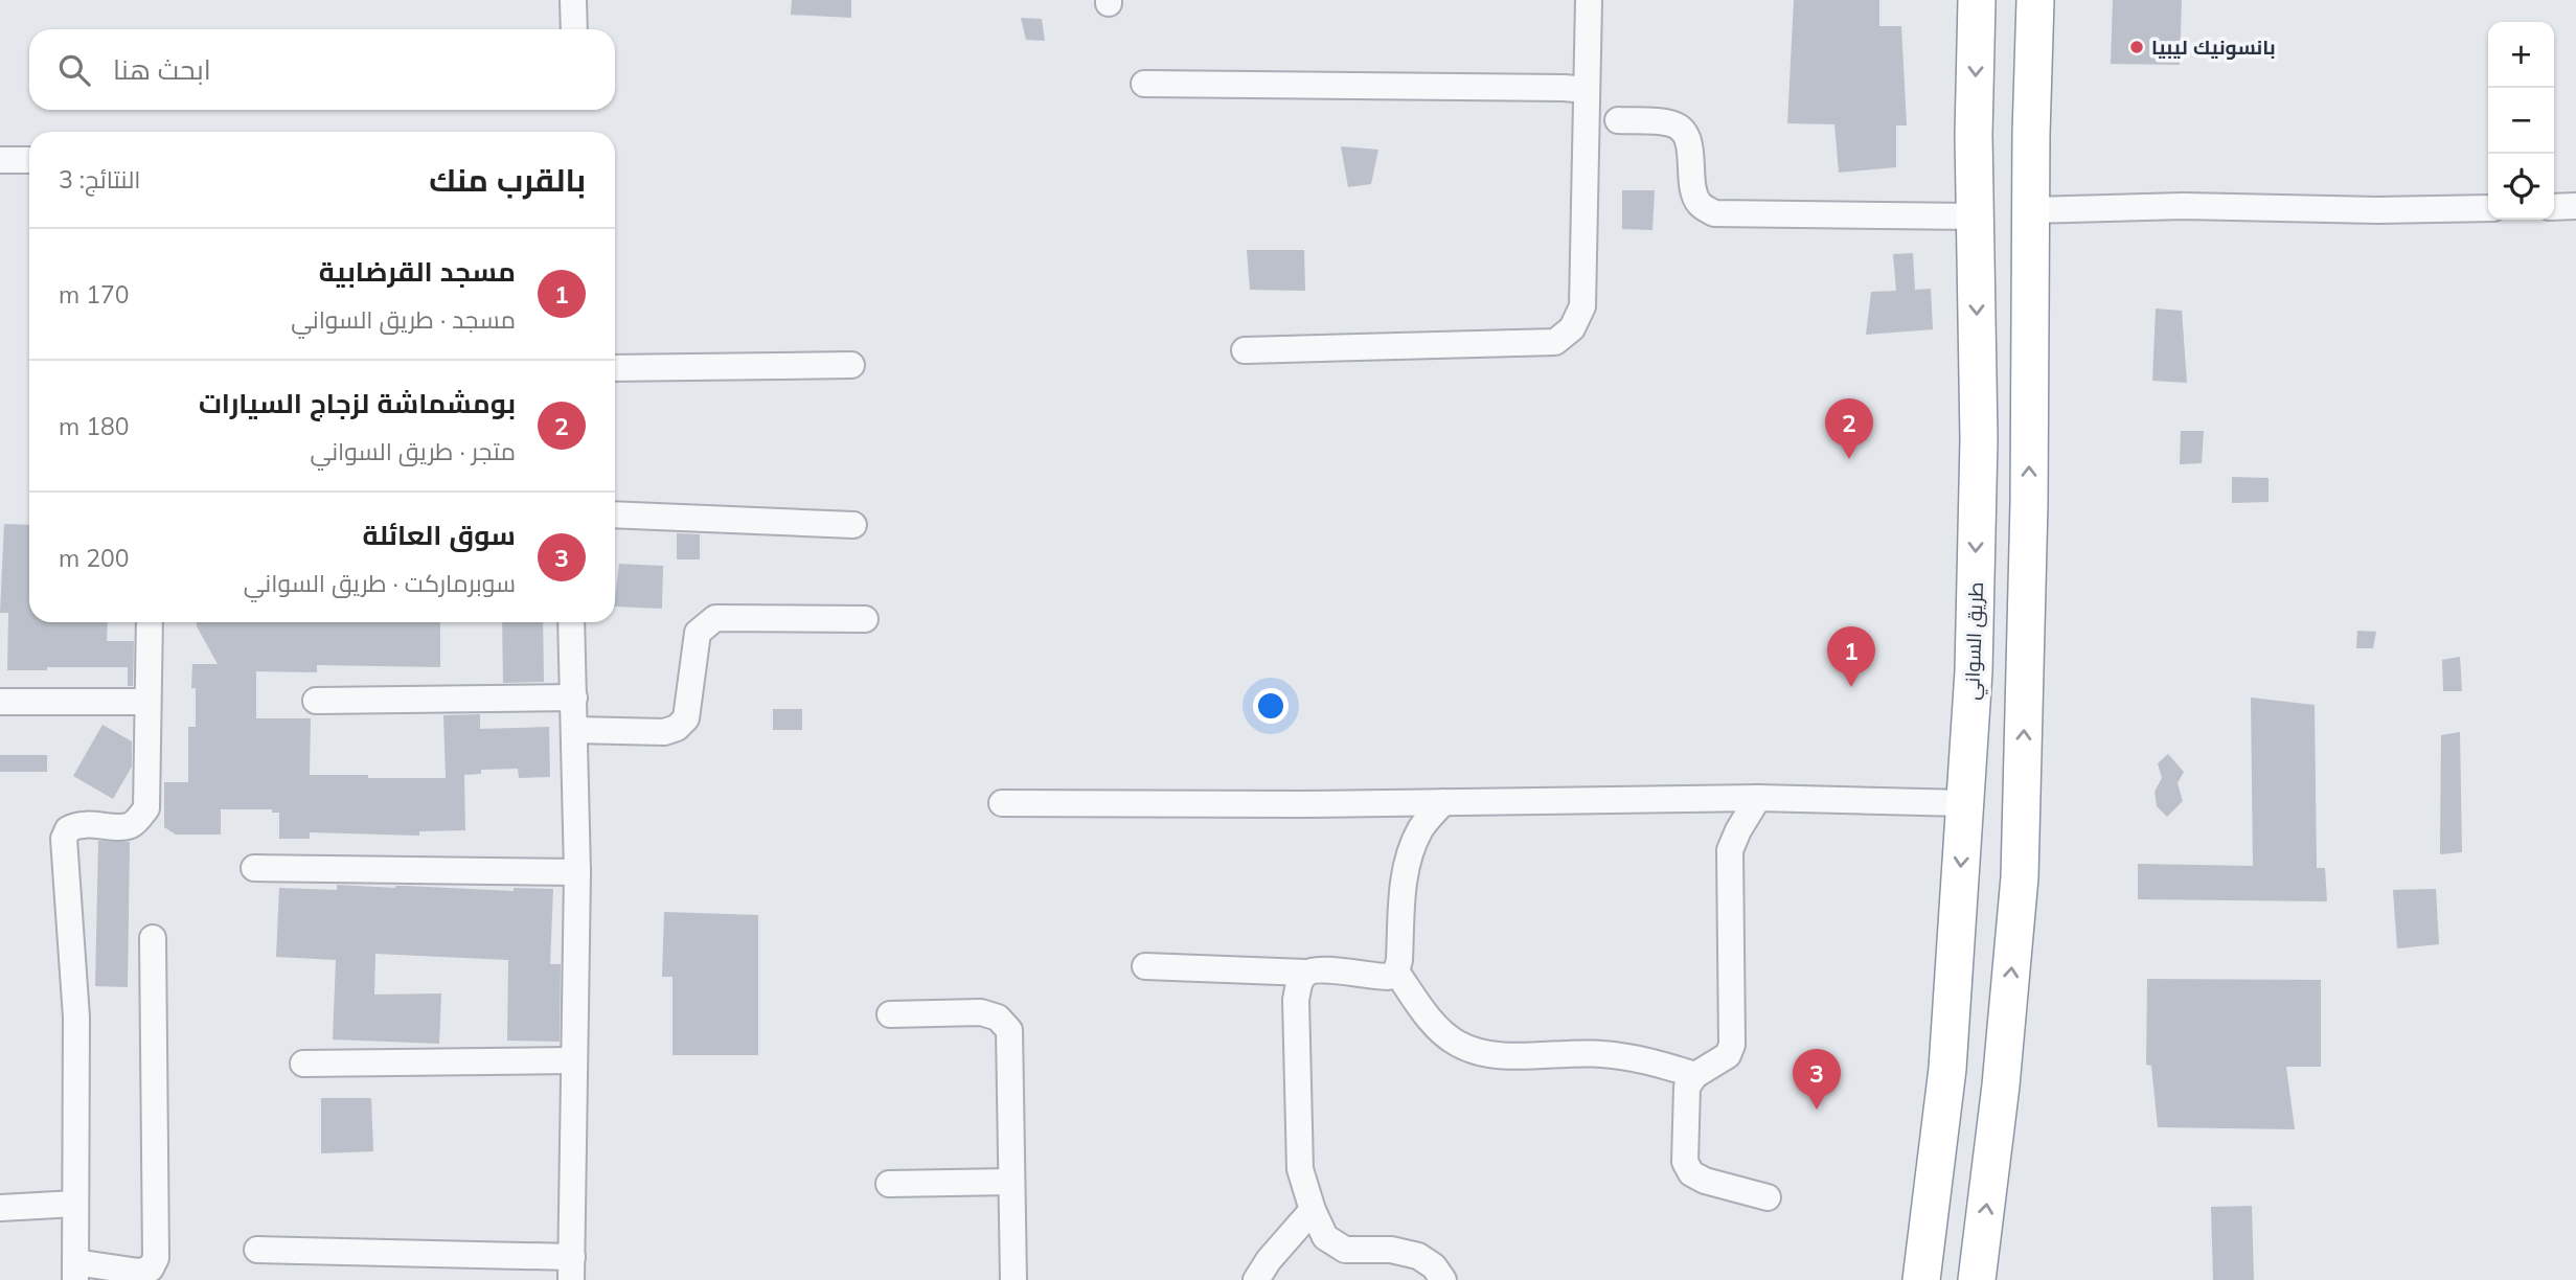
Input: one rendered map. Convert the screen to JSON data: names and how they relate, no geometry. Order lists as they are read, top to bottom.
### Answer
{
  "streets": {
    "highway": ["طريق السواني"]
  },
  "places": ["بانسونيك ليبيا"],
  "page": {
    "map_buttons": ["+", "−"],
    "search": "ابحث هنا",
    "heading": ["بالقرب منك", "النتائج: 3"],
    "list": [
      {
        "mark": "1",
        "name": "مسجد القرضابية",
        "note": "مسجد · طريق السواني",
        "value": "170 m"
      },
      {
        "mark": "2",
        "name": "بومشماشة لزجاج السيارات",
        "note": "متجر · طريق السواني",
        "value": "180 m"
      },
      {
        "mark": "3",
        "name": "سوق العائلة",
        "note": "سوبرماركت · طريق السواني",
        "value": "200 m"
      }
    ],
    "pins": ["2", "1", "3"]
  }
}
